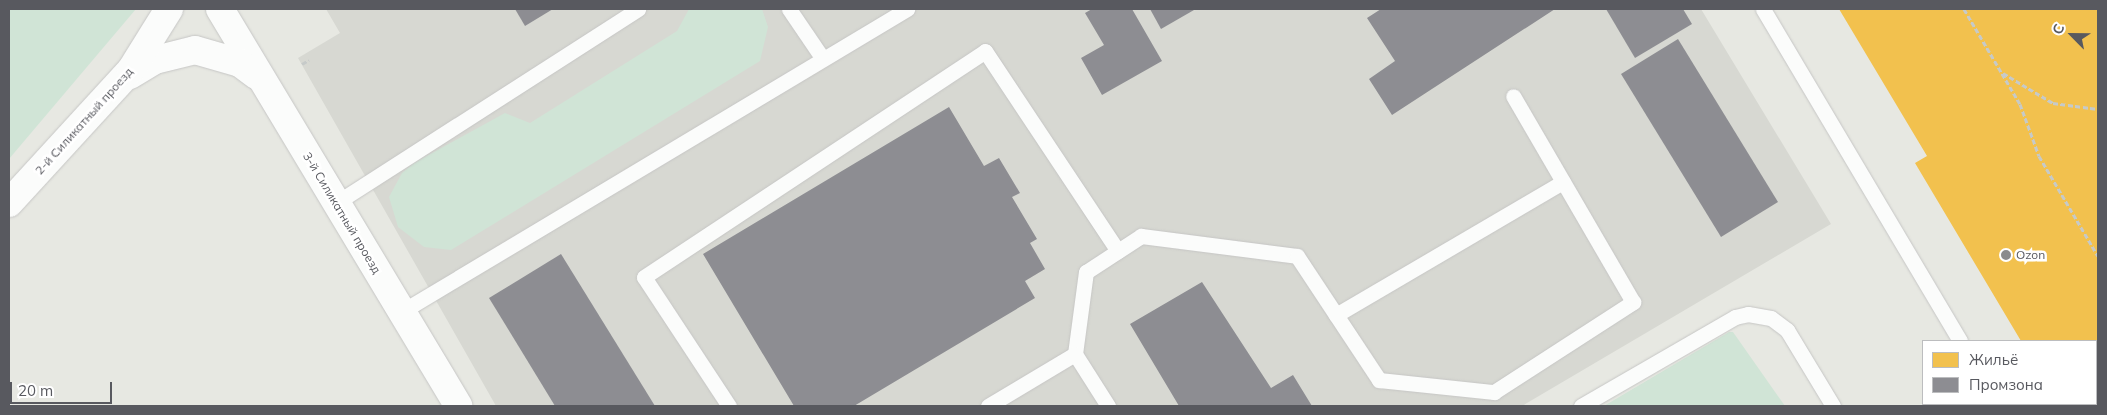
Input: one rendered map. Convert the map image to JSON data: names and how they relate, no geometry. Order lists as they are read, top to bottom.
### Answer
{
  "streets": {
    "street": ["2-й Силикатный проезд", "3-й Силикатный проезд"]
  },
  "places": ["Ozon"],
  "legend": ["Жильё", "Промзона"],
  "scale_bar": "20 m",
  "north": "top left"
}
